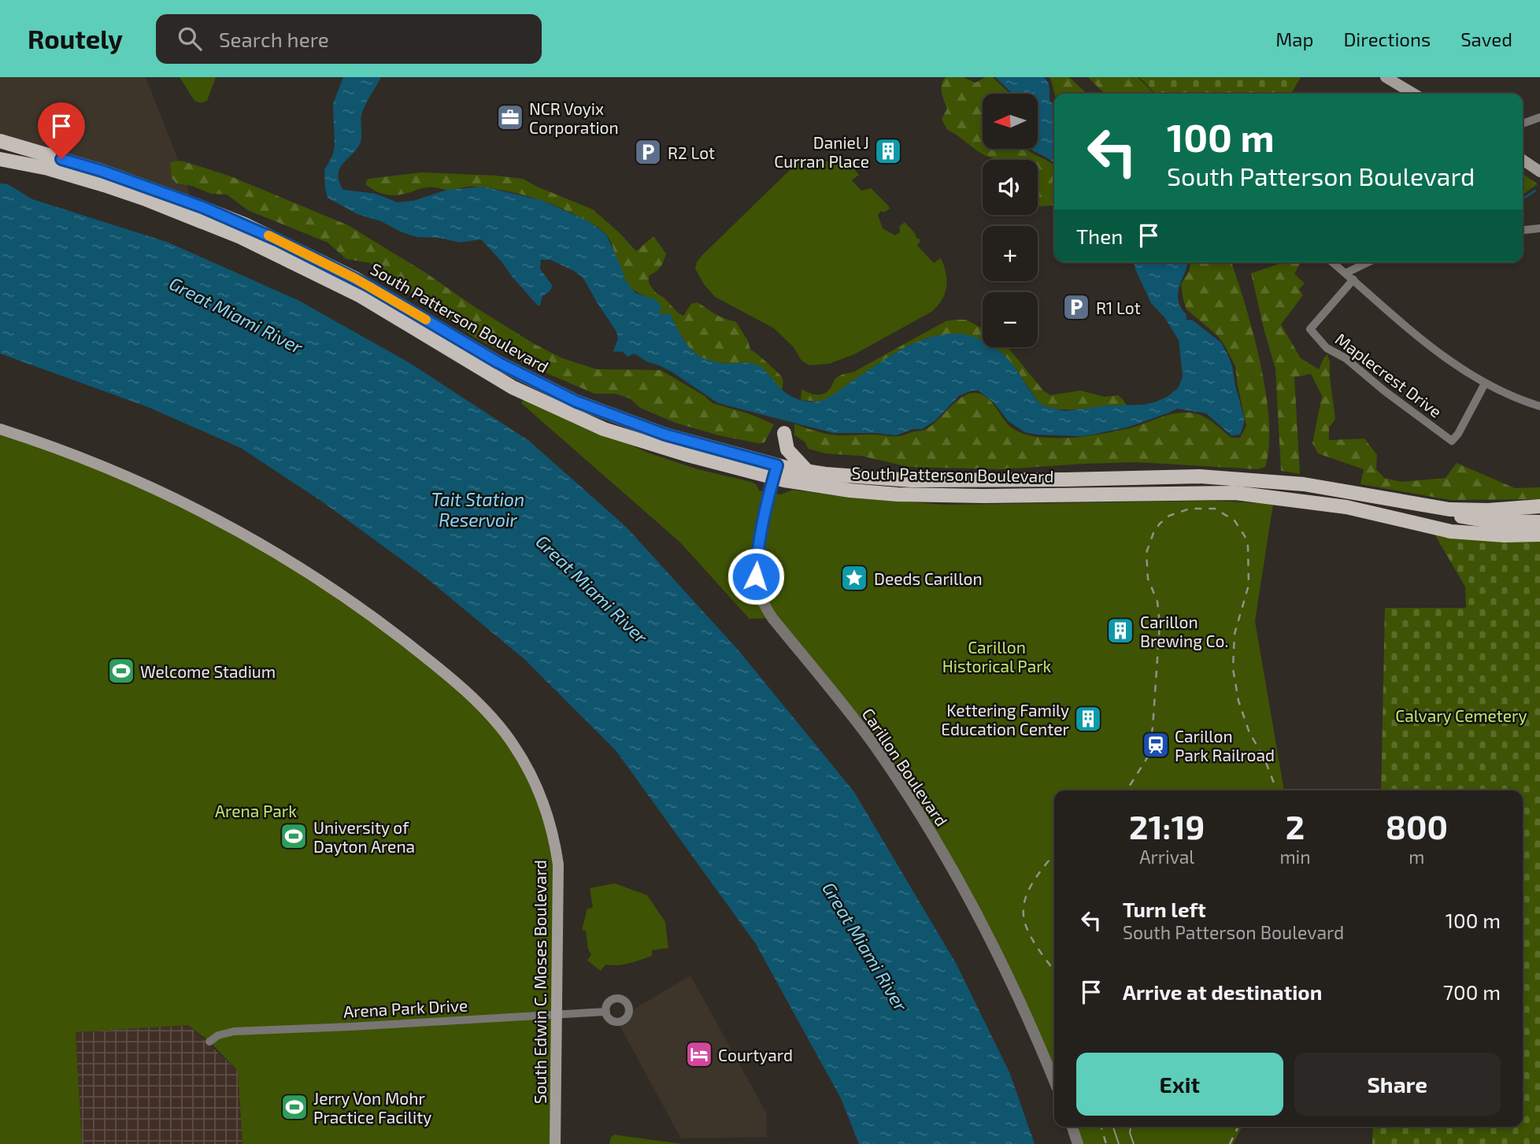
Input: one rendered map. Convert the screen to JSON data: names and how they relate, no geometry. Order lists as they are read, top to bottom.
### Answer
{
  "streets": {
    "main road": ["South Patterson Boulevard", "South Edwin C. Moses Boulevard"],
    "street": ["Maplecrest Drive", "Carillon Boulevard", "Arena Park Drive"]
  },
  "crossings": [
    ["South Patterson Boulevard", "Carillon Boulevard"],
    ["South Edwin C. Moses Boulevard", "Arena Park Drive"]
  ],
  "water": ["Great Miami River", "Tait Station Reservoir"],
  "parks": ["Carillon Historical Park", "Calvary Cemetery", "Arena Park"],
  "places": {
    "office": ["NCR Voyix Corporation"],
    "building": ["Daniel J Curran Place", "Carillon Brewing Co.", "Kettering Family Education Center"],
    "parking": ["R2 Lot", "R1 Lot"],
    "place": ["Deeds Carillon"],
    "sports": ["Welcome Stadium", "University of Dayton Arena", "Jerry Von Mohr Practice Facility"],
    "station": ["Carillon Park Railroad"],
    "hotel": ["Courtyard"]
  },
  "north": "left",
  "page": {
    "header": "Routely",
    "search": "Search here",
    "nav": ["Map", "Directions", "Saved"],
    "map_buttons": ["+", "−"],
    "turn": ["100 m", "South Patterson Boulevard"],
    "then": "Then",
    "eta": [
      "21:19",
      "Arrival",
      "2",
      "min",
      "800",
      "m"
    ],
    "list": [
      {
        "name": "Turn left",
        "note": "South Patterson Boulevard",
        "value": "100 m"
      },
      {
        "name": "Arrive at destination",
        "value": "700 m"
      }
    ],
    "buttons": ["Exit", "Share"]
  }
}
